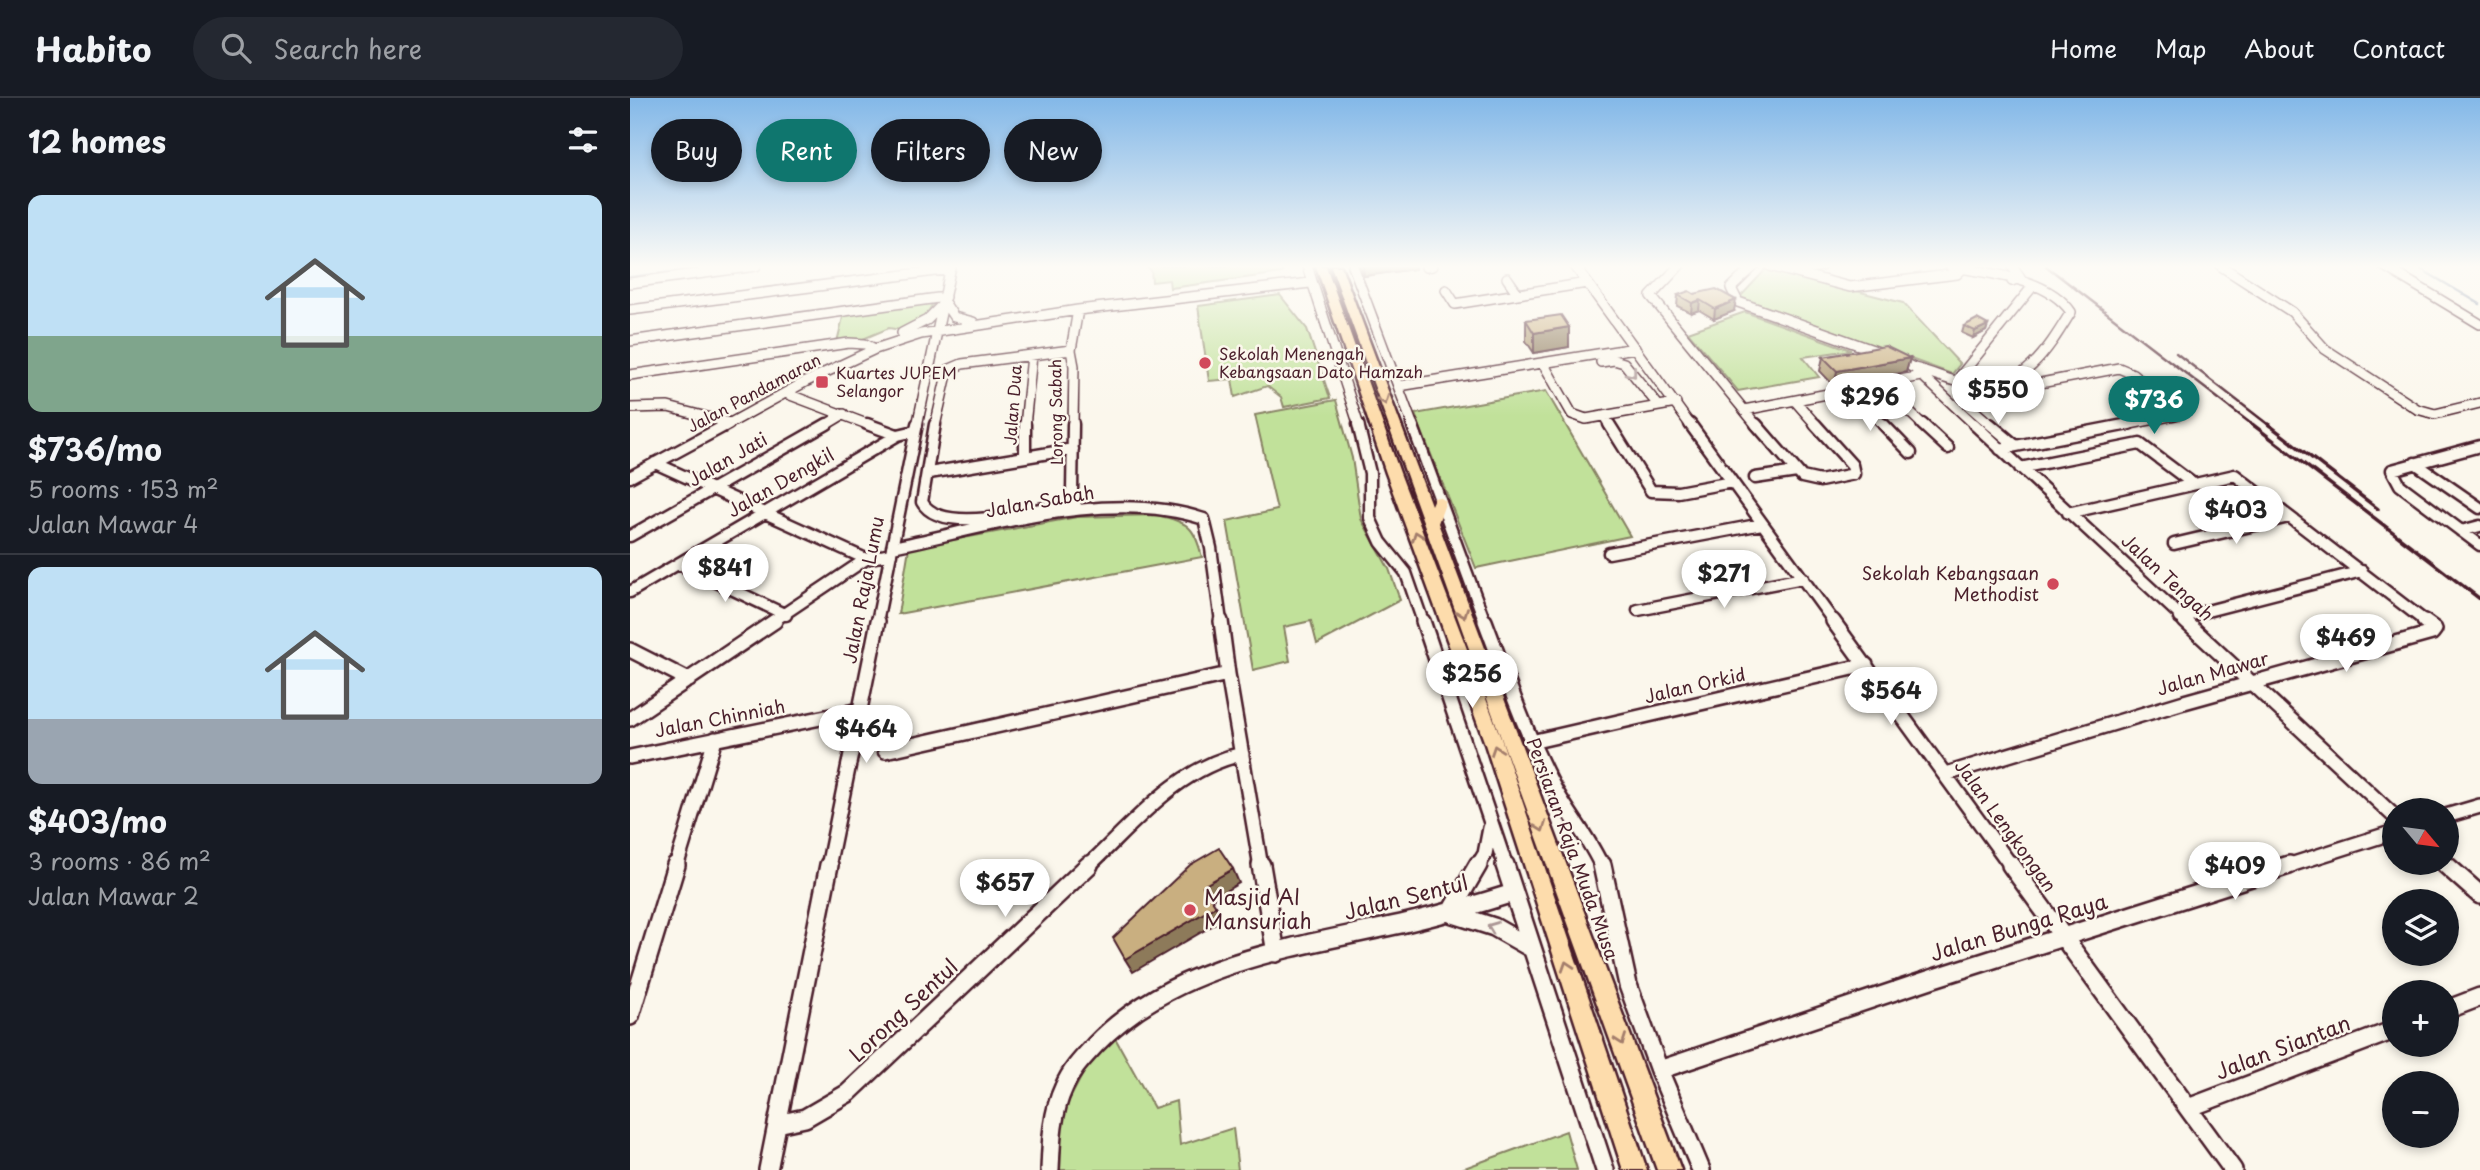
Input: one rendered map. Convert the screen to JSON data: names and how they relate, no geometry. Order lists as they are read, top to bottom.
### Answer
{
  "streets": {
    "main road": ["Persiaran Raja Muda Musa"],
    "street": [
      "Jalan Pandamaran",
      "Jalan Dua",
      "Lorong Sabah",
      "Jalan Jati",
      "Jalan Dengkil",
      "Jalan Sabah",
      "Jalan Tengah",
      "Jalan Raja Lumu",
      "Jalan Mawar",
      "Jalan Orkid",
      "Jalan Chinniah",
      "Jalan Lengkongan",
      "Jalan Sentul",
      "Jalan Bunga Raya",
      "Lorong Sentul",
      "Jalan Siantan"
    ]
  },
  "crossings": [
    ["Jalan Pandamaran", "Jalan Raja Lumu"],
    ["Lorong Sabah", "Jalan Sabah"],
    ["Jalan Dengkil", "Jalan Raja Lumu"],
    ["Jalan Sabah", "Jalan Raja Lumu"],
    ["Jalan Tengah", "Jalan Mawar"],
    ["Jalan Raja Lumu", "Jalan Chinniah"],
    ["Jalan Raja Lumu", "Lorong Sentul"],
    ["Jalan Mawar", "Jalan Lengkongan"],
    ["Jalan Orkid", "Jalan Lengkongan"],
    ["Jalan Lengkongan", "Jalan Bunga Raya"],
    ["Jalan Lengkongan", "Jalan Siantan"]
  ],
  "places": {
    "other": ["Sekolah Menengah Kebangsaan Dato Hamzah", "Sekolah Kebangsaan Methodist", "Masjid Al Mansuriah"],
    "transit": ["Kuartes JUPEM Selangor"]
  },
  "north": "bottom right",
  "page": {
    "header": "Habito",
    "search": "Search here",
    "nav": [
      "Home",
      "Map",
      "About",
      "Contact"
    ],
    "heading": "12 homes",
    "chip": [
      "Buy",
      "Rent",
      "Filters",
      "New"
    ],
    "list": [
      {
        "name": "$736/mo",
        "note": "5 rooms · 153 m² · Jalan Mawar 4"
      },
      {
        "name": "$403/mo",
        "note": "3 rooms · 86 m² · Jalan Mawar 2"
      }
    ],
    "price": [
      "$550",
      "$296",
      "$736",
      "$403",
      "$841",
      "$271",
      "$469",
      "$256",
      "$564",
      "$464",
      "$409",
      "$657"
    ],
    "map_buttons": ["+", "−"]
  }
}
